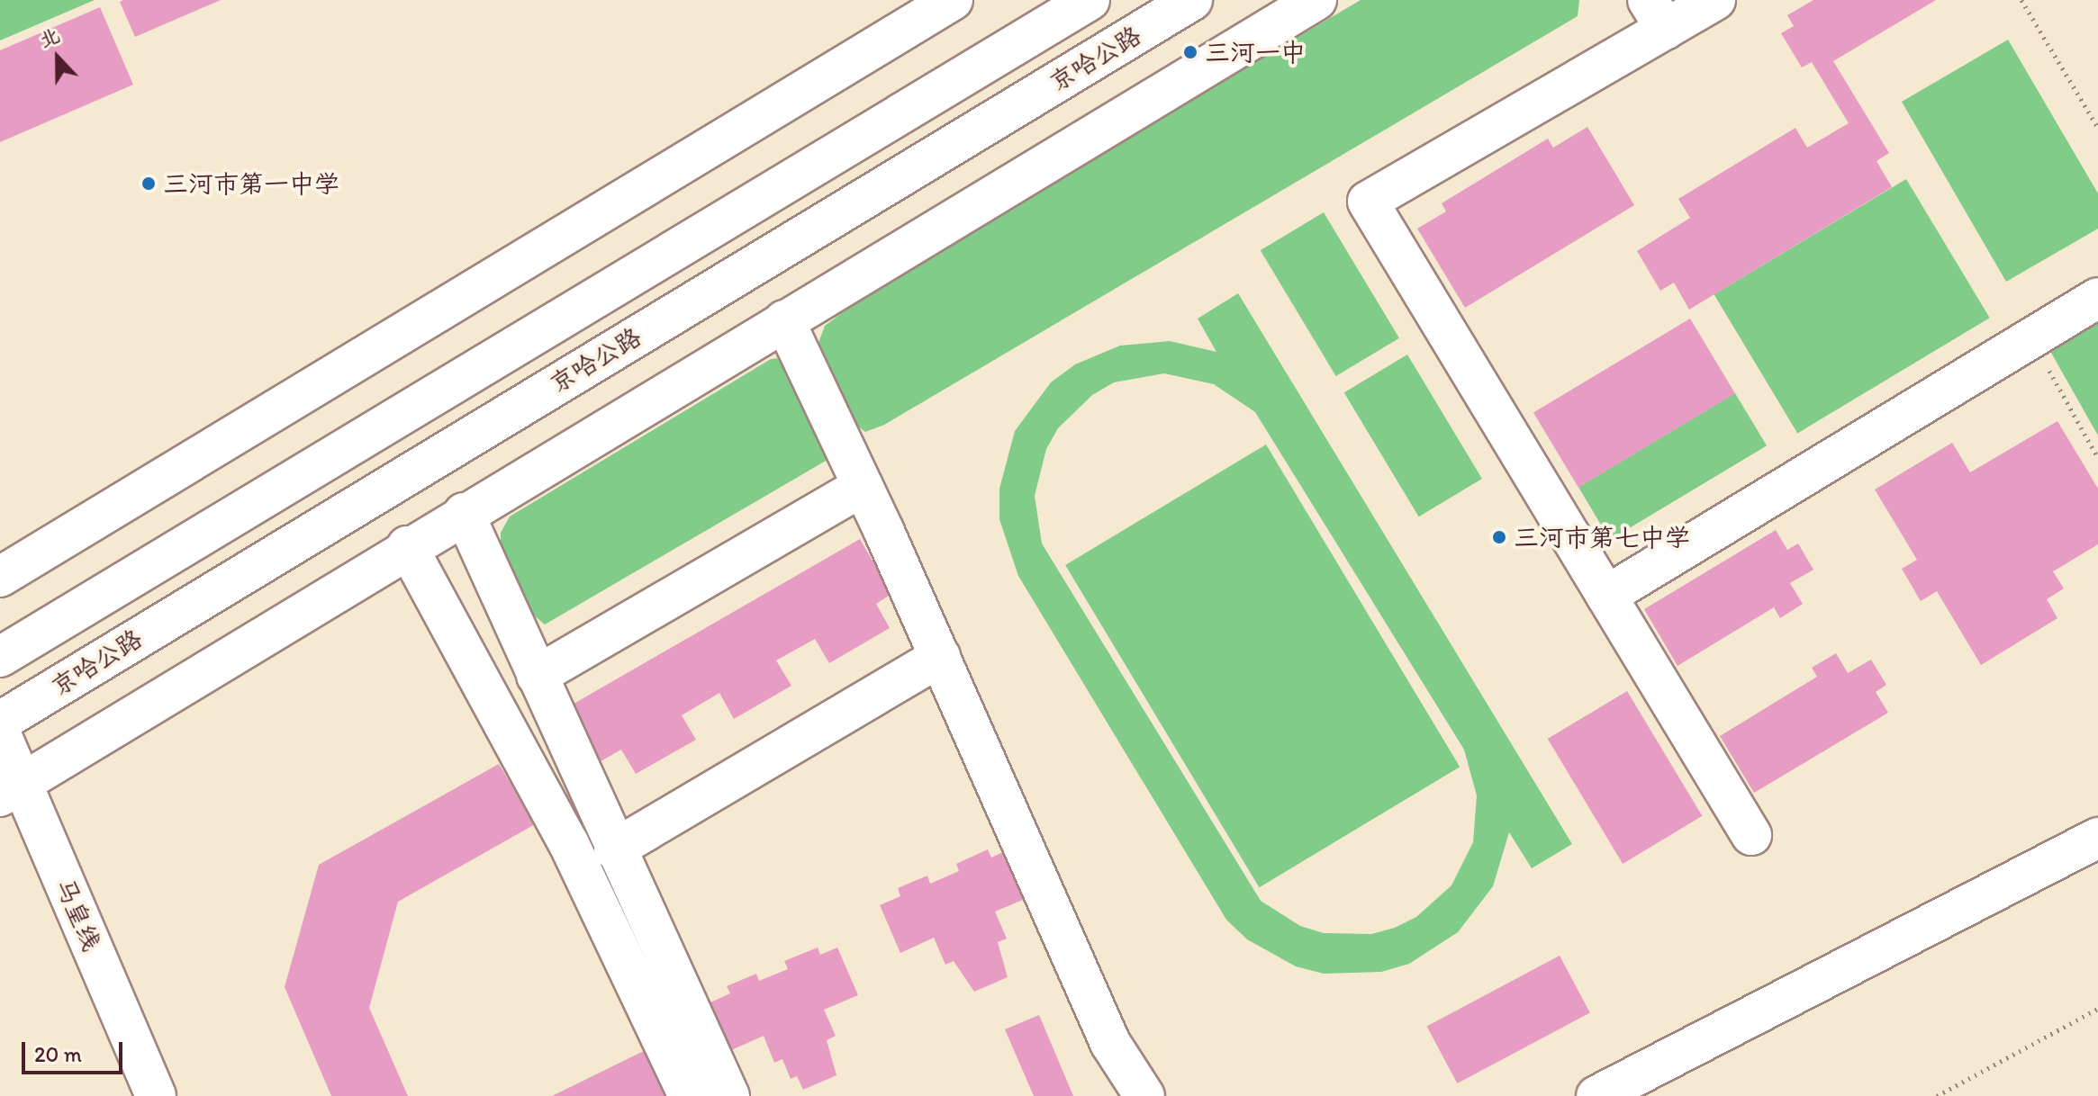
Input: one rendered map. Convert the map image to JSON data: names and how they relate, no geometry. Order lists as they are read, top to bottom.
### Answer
{
  "streets": {
    "main road": ["京哈公路", "马皇线"]
  },
  "places": ["三河一中", "三河市第一中学", "三河市第七中学"],
  "scale_bar": "20 m",
  "north": "top"
}
